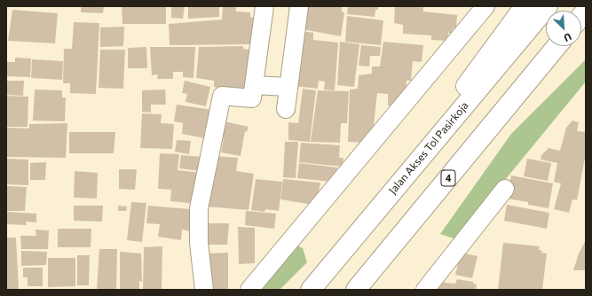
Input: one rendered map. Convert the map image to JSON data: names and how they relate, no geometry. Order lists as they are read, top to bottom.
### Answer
{
  "streets": {
    "highway": ["Jalan Akses Tol Pasirkoja", "4"]
  },
  "north": "bottom right"
}
